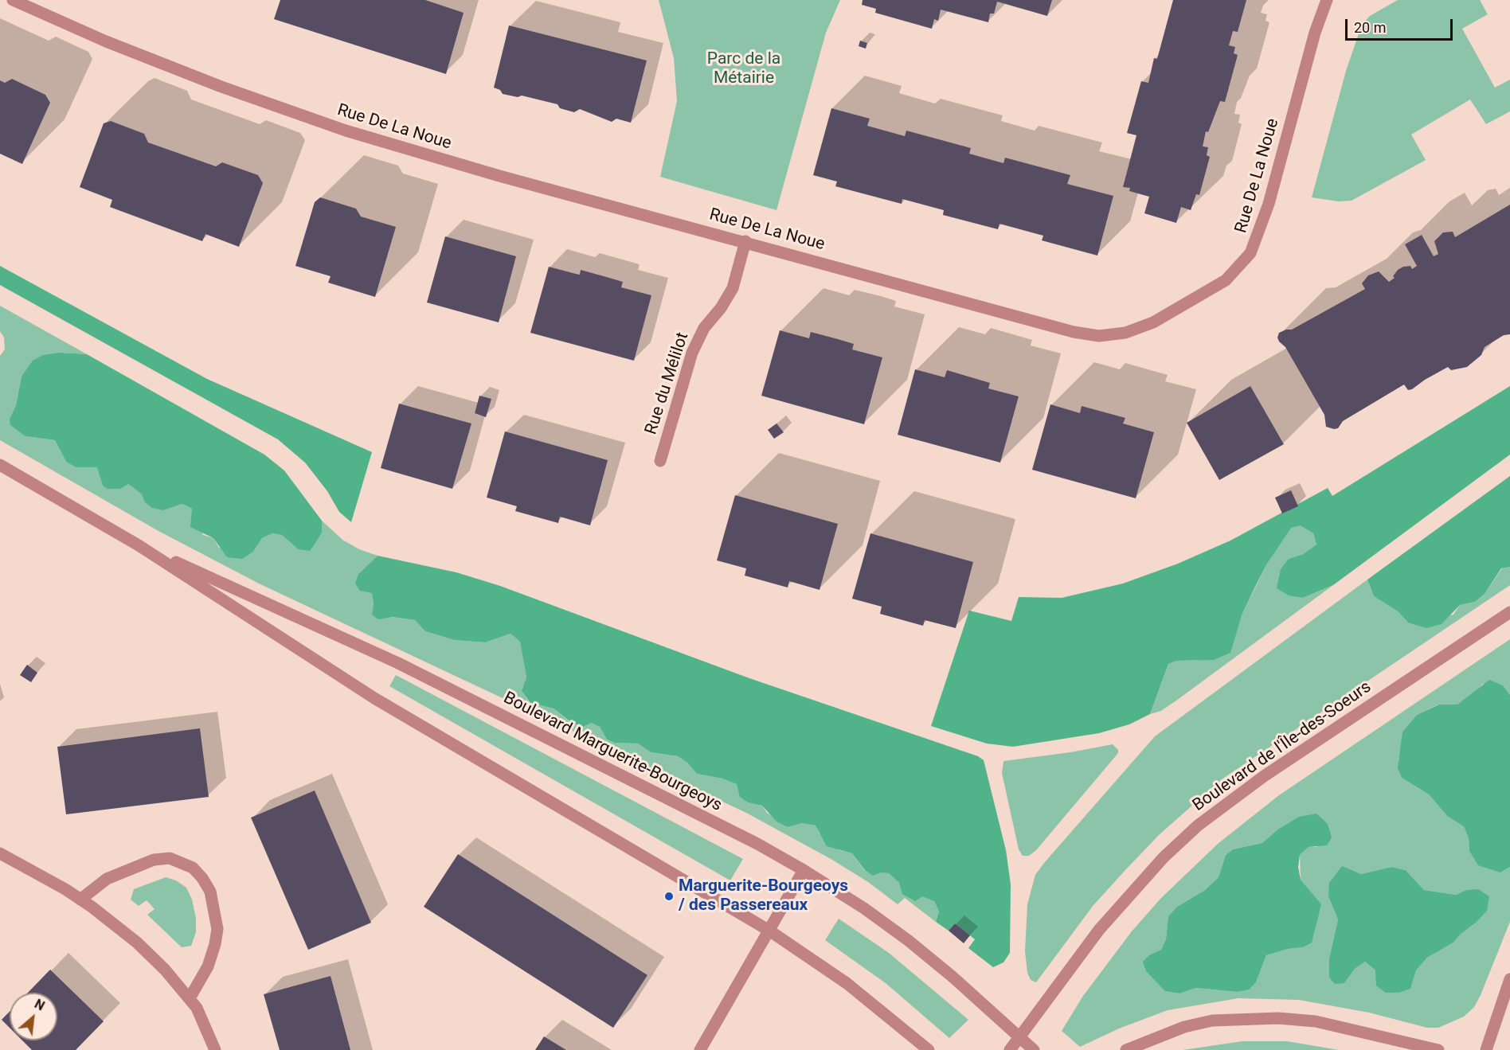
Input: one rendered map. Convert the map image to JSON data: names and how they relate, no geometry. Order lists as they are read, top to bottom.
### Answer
{
  "streets": {
    "street": [
      "Rue De La Noue",
      "Rue du Mélilot",
      "Boulevard de l'Île-des-Soeurs",
      "Boulevard Marguerite-Bourgeoys"
    ]
  },
  "crossings": [
    ["Rue De La Noue", "Rue du Mélilot"],
    ["Boulevard de l'Île-des-Soeurs", "Boulevard Marguerite-Bourgeoys"]
  ],
  "parks": ["Parc de la Métairie"],
  "places": ["Marguerite-Bourgeoys / des Passereaux"],
  "scale_bar": "20 m",
  "north": "top right"
}
